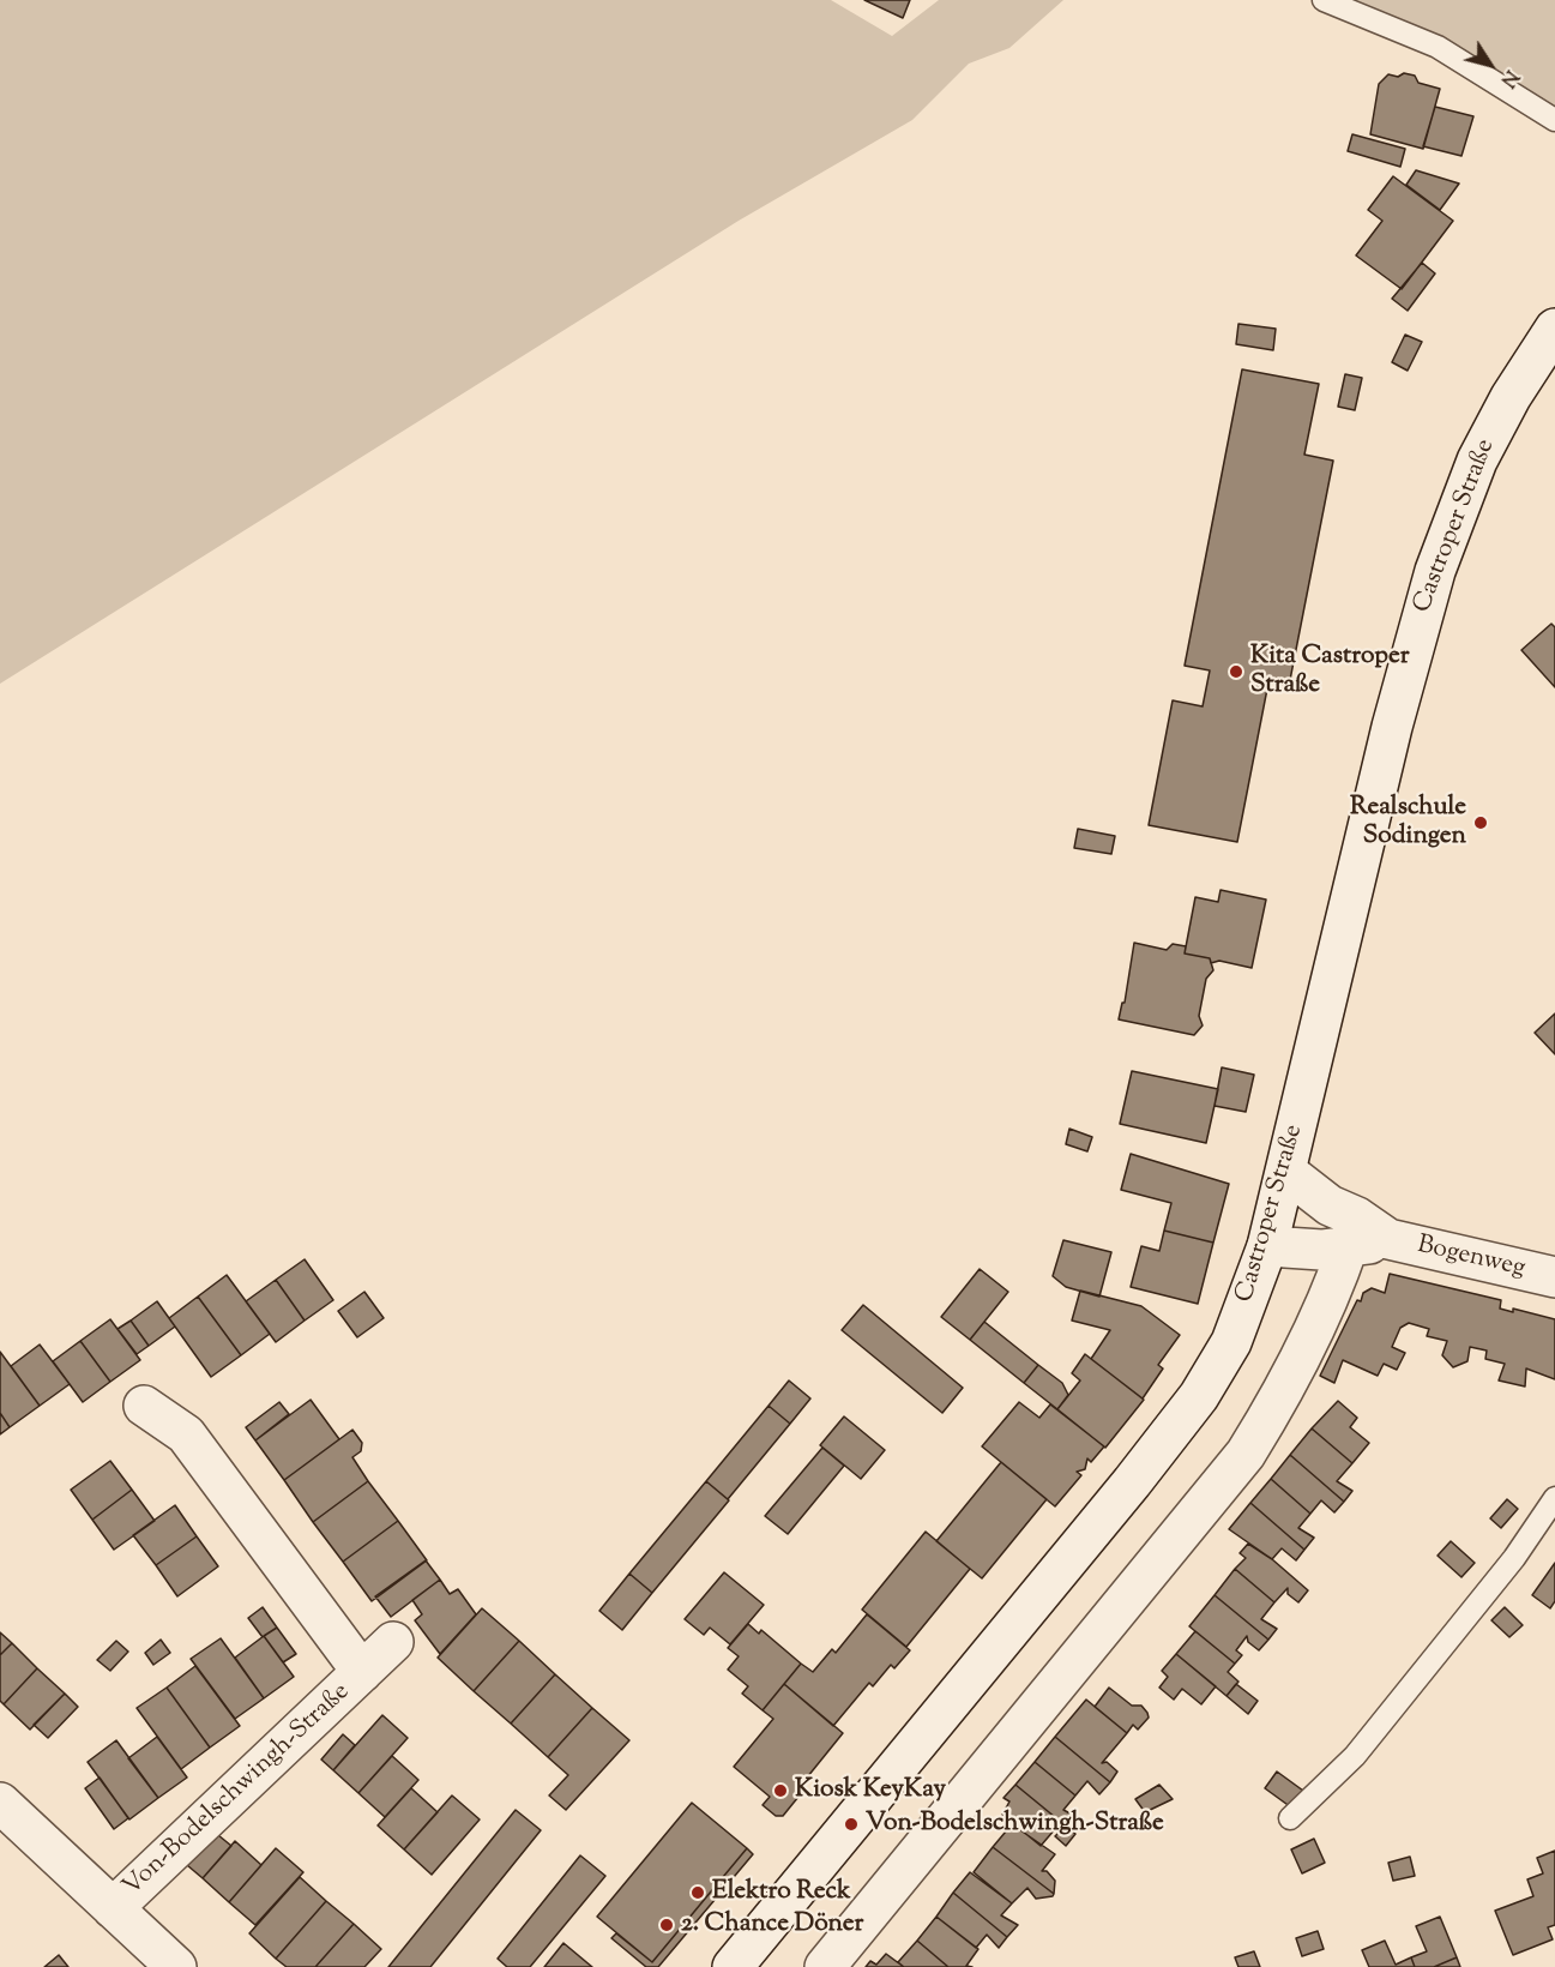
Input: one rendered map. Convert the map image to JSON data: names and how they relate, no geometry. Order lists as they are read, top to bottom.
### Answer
{
  "streets": {
    "street": ["Castroper Straße", "Bogenweg", "Von-Bodelschwingh-Straße"]
  },
  "crossings": [
    ["Castroper Straße", "Bogenweg"]
  ],
  "places": [
    "Kita Castroper Straße",
    "Realschule Sodingen",
    "Kiosk KeyKay",
    "Von-Bodelschwingh-Straße",
    "Elektro Reck",
    "2. Chance Döner"
  ],
  "north": "bottom right"
}
